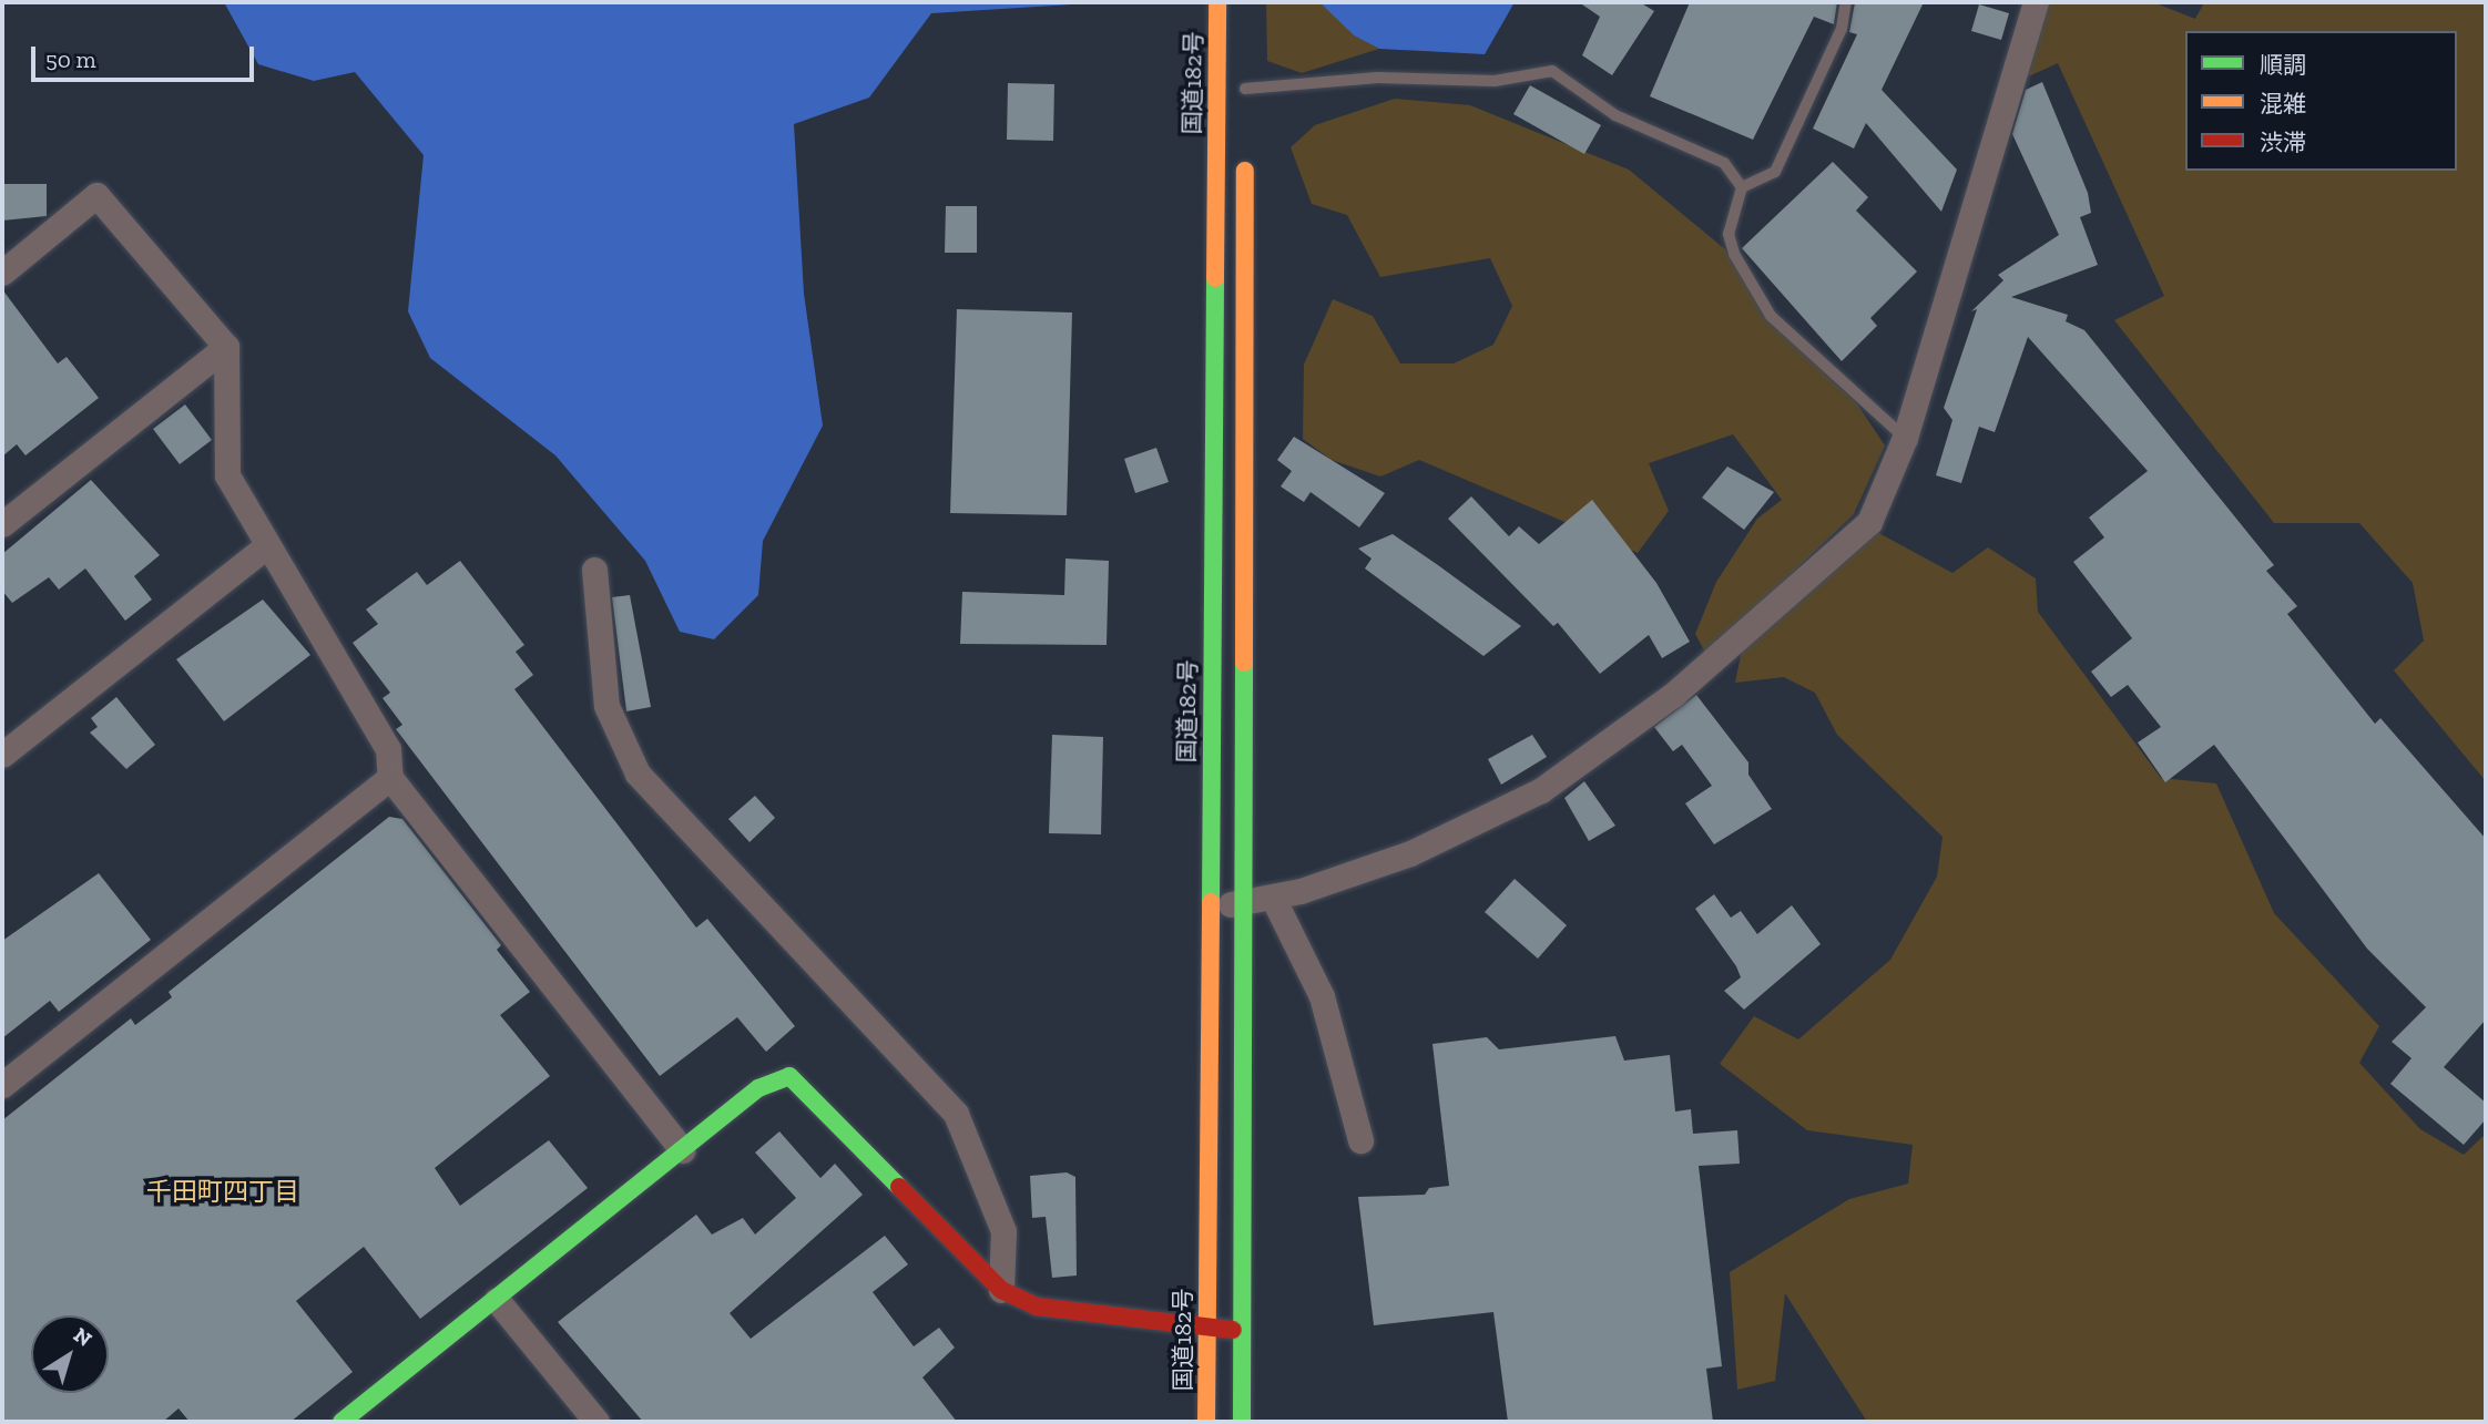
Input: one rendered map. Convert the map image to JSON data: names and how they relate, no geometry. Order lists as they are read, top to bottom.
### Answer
{
  "streets": {
    "main road": ["国道182号"]
  },
  "districts": ["千田町四丁目"],
  "legend": ["順調", "混雑", "渋滞"],
  "scale_bar": "50 m",
  "north": "top right"
}
